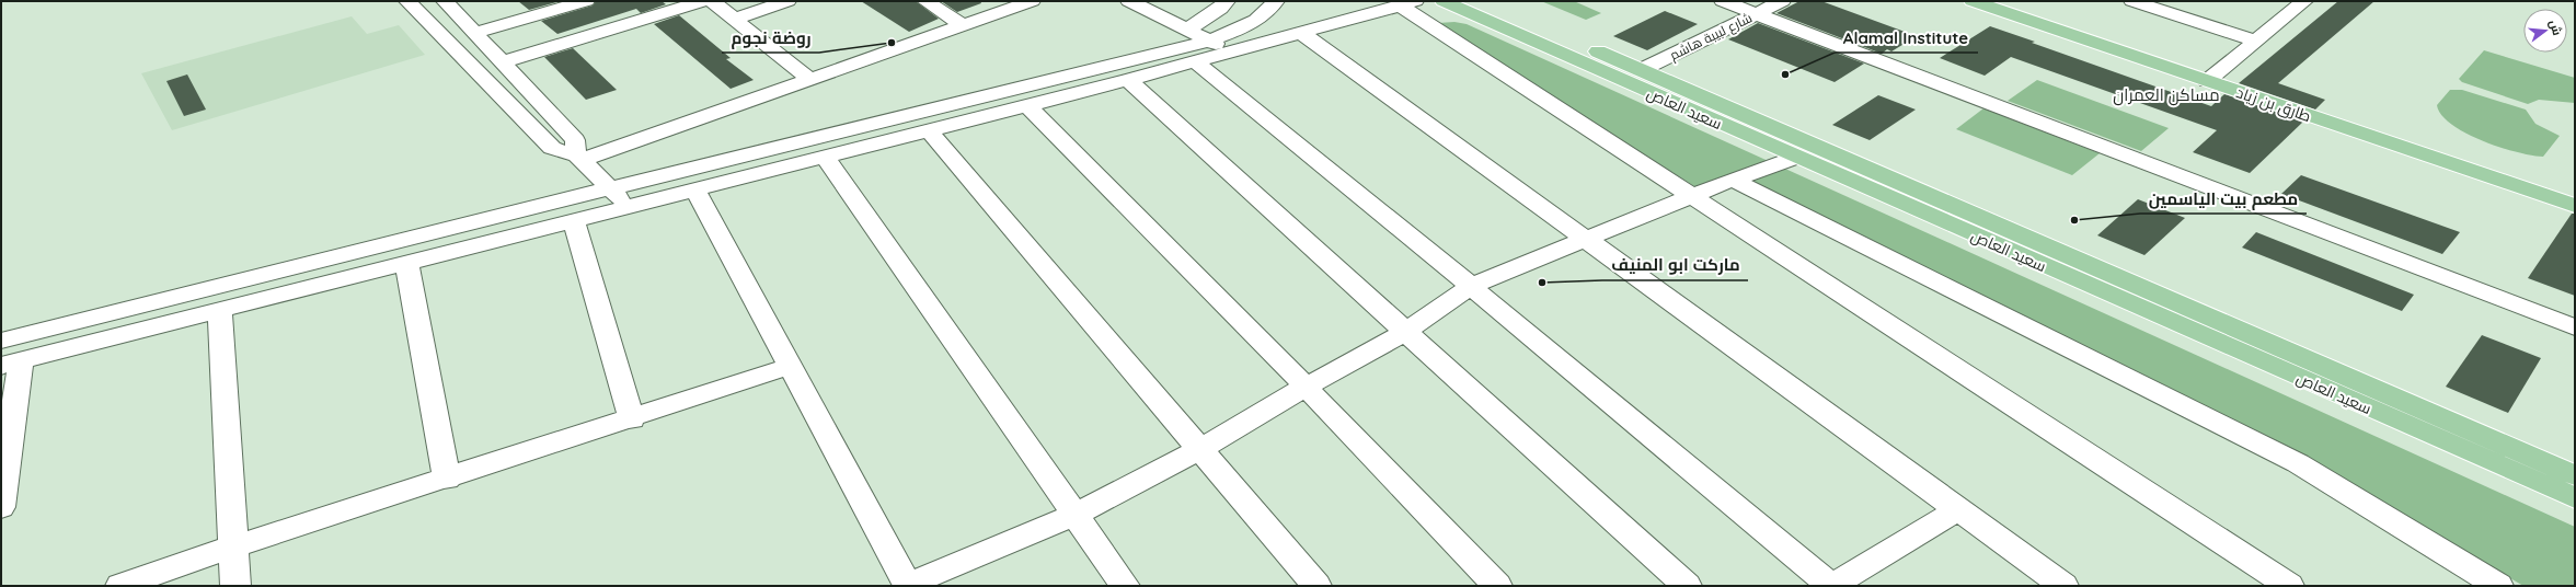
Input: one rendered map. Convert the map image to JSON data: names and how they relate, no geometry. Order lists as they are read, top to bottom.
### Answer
{
  "streets": {
    "main road": ["طارق بن زياد", "سعيد العاص"],
    "street": ["شارع لبيبة هاشم"]
  },
  "districts": ["مساكن العمران"],
  "places": [
    "روضة نجوم",
    "Alamal Institute",
    "مطعم بيت الياسمين",
    "ماركت ابو المنيف"
  ],
  "north": "right"
}
